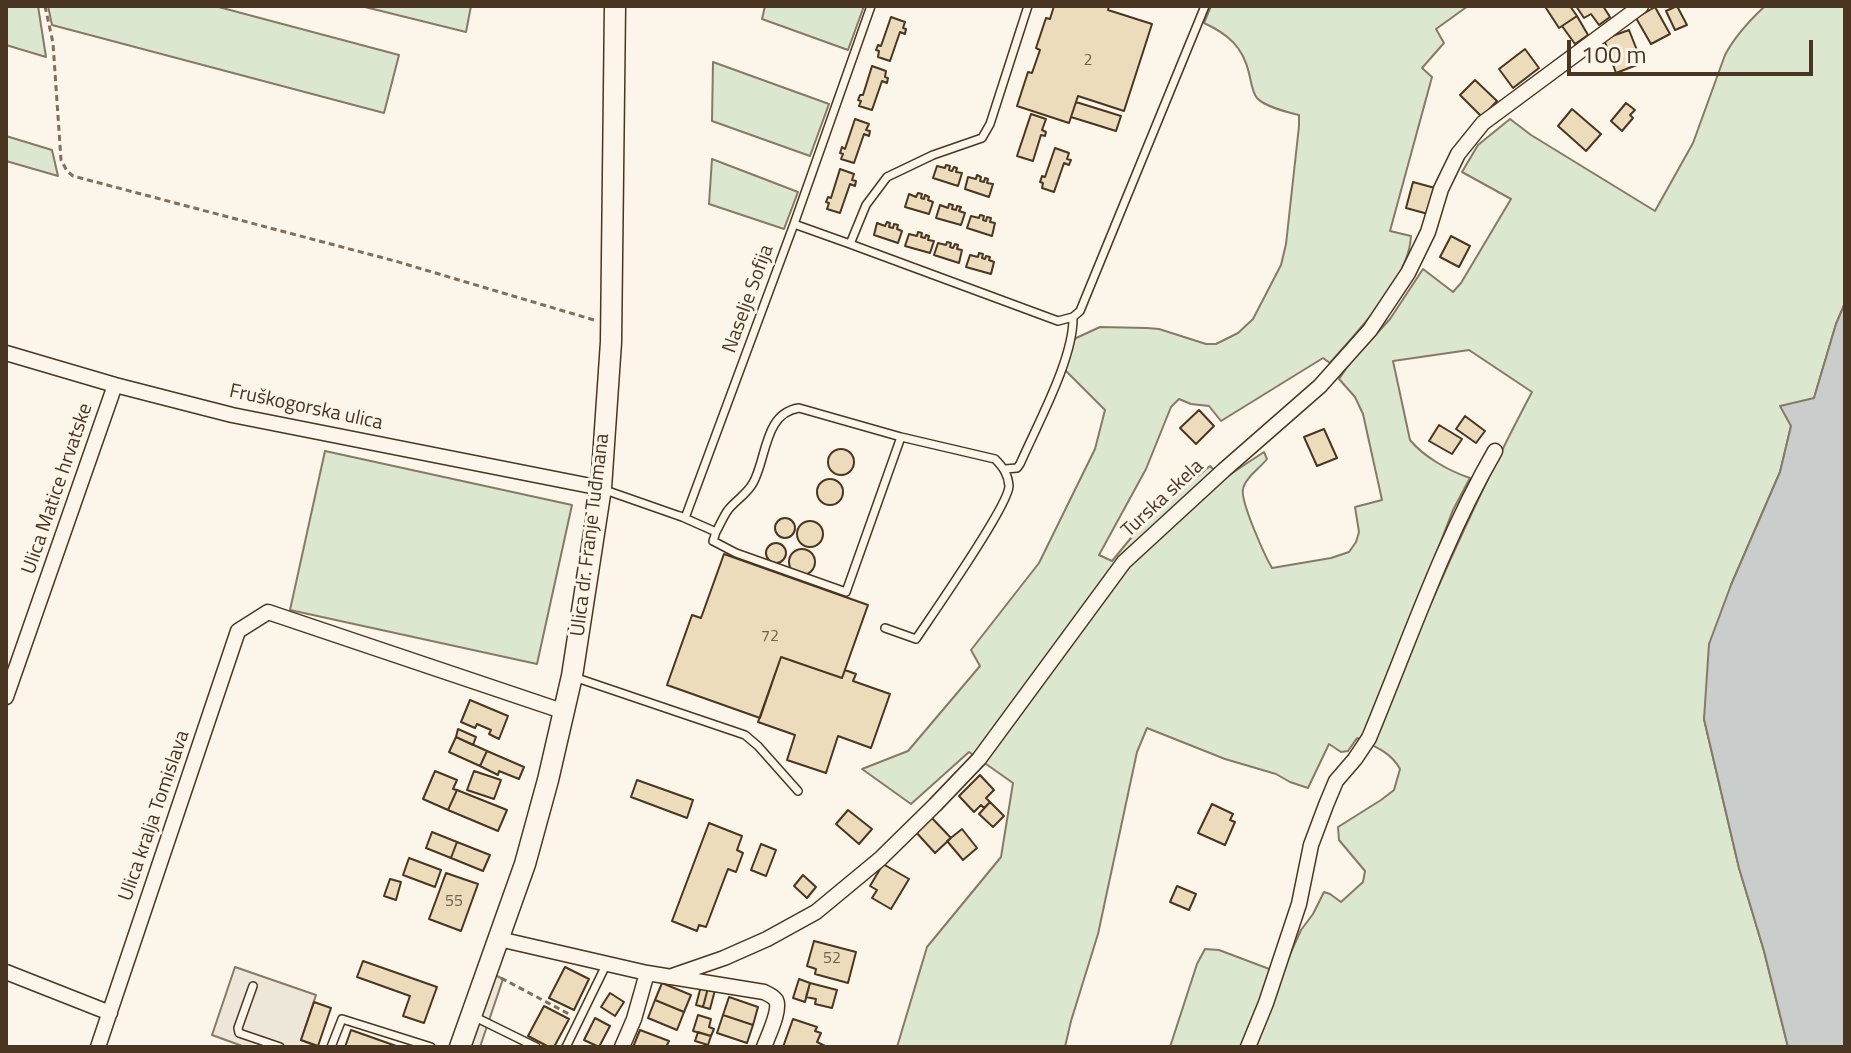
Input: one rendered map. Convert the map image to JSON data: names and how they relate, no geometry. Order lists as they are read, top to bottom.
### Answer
{
  "streets": {
    "main road": ["Ulica dr. Franje Tuđmana"],
    "street": [
      "Fruškogorska ulica",
      "Ulica Matice hrvatske",
      "Turska skela",
      "Ulica kralja Tomislava"
    ],
    "lane": ["Naselje Sofija"]
  },
  "crossings": [
    ["Fruškogorska ulica", "Ulica Matice hrvatske"],
    ["Fruškogorska ulica", "Ulica dr. Franje Tuđmana"],
    ["Ulica dr. Franje Tuđmana", "Ulica kralja Tomislava"]
  ],
  "house_numbers": [
    "2",
    "72",
    "55",
    "52"
  ],
  "scale_bar": "100 m"
}
